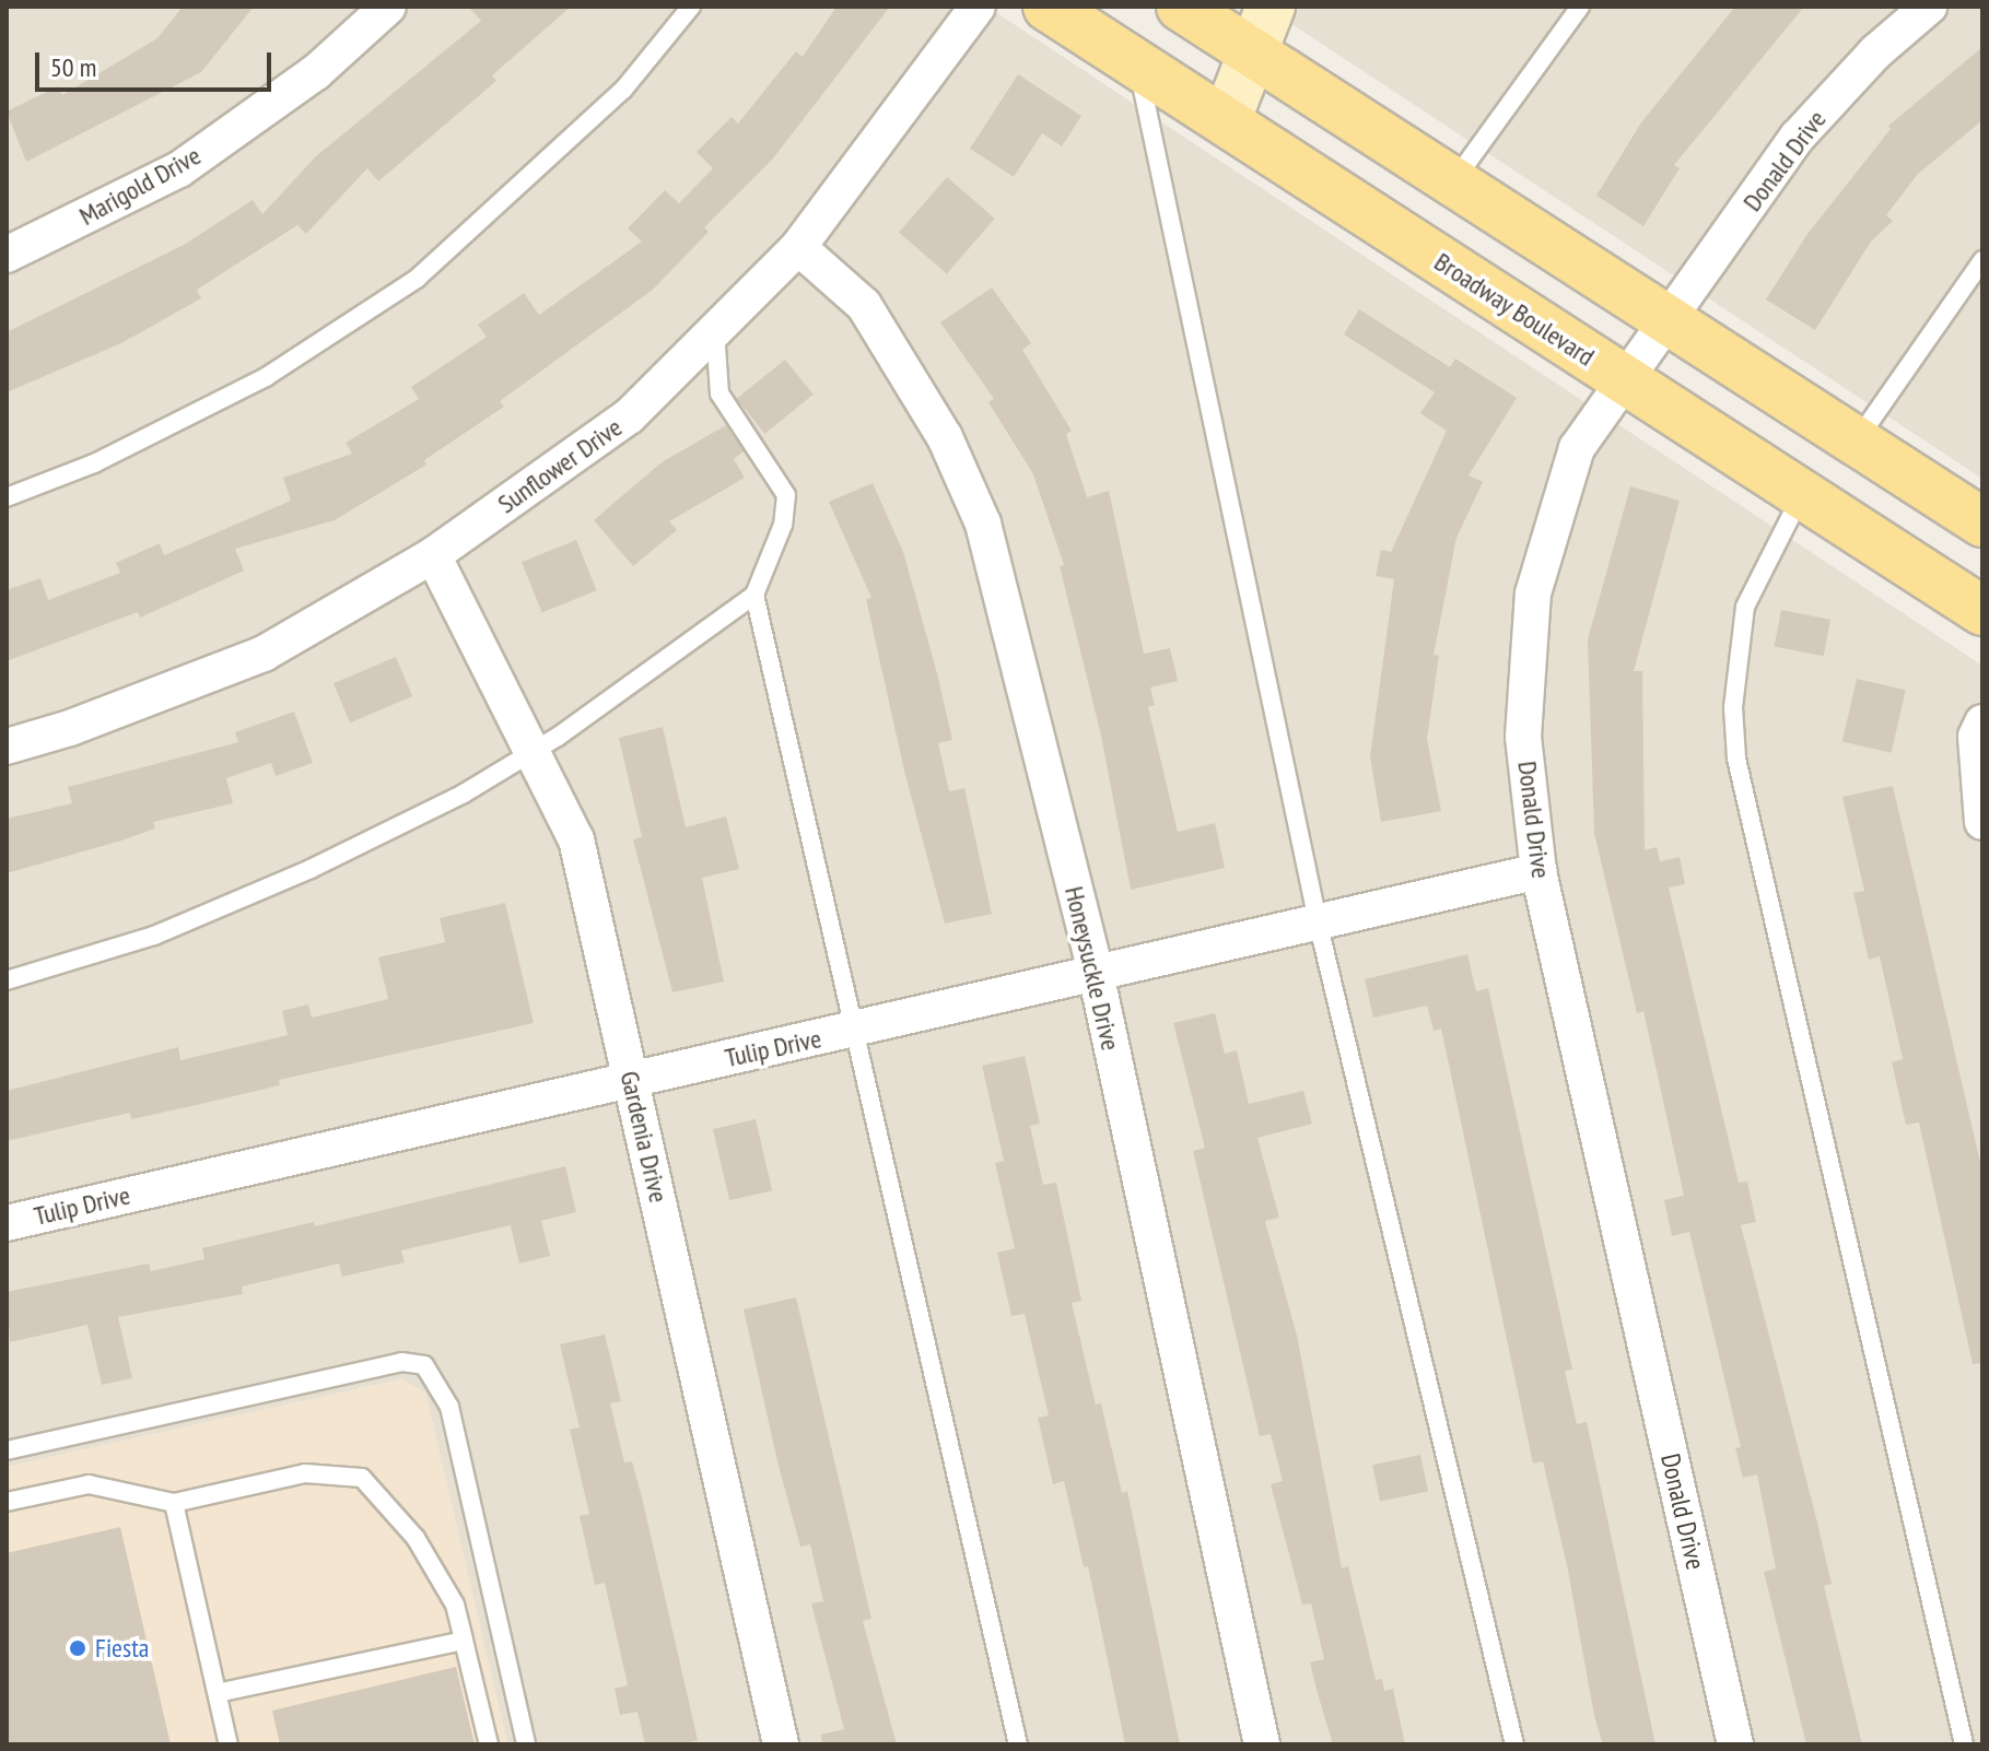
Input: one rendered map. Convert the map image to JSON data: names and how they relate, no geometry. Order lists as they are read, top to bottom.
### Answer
{
  "streets": {
    "main road": ["Broadway Boulevard"],
    "street": [
      "Donald Drive",
      "Marigold Drive",
      "Sunflower Drive",
      "Honeysuckle Drive",
      "Tulip Drive",
      "Gardenia Drive"
    ]
  },
  "crossings": [
    ["Donald Drive", "Broadway Boulevard"],
    ["Donald Drive", "Tulip Drive"],
    ["Sunflower Drive", "Honeysuckle Drive"],
    ["Sunflower Drive", "Gardenia Drive"],
    ["Honeysuckle Drive", "Tulip Drive"],
    ["Tulip Drive", "Gardenia Drive"]
  ],
  "places": ["Fiesta"],
  "scale_bar": "50 m"
}
